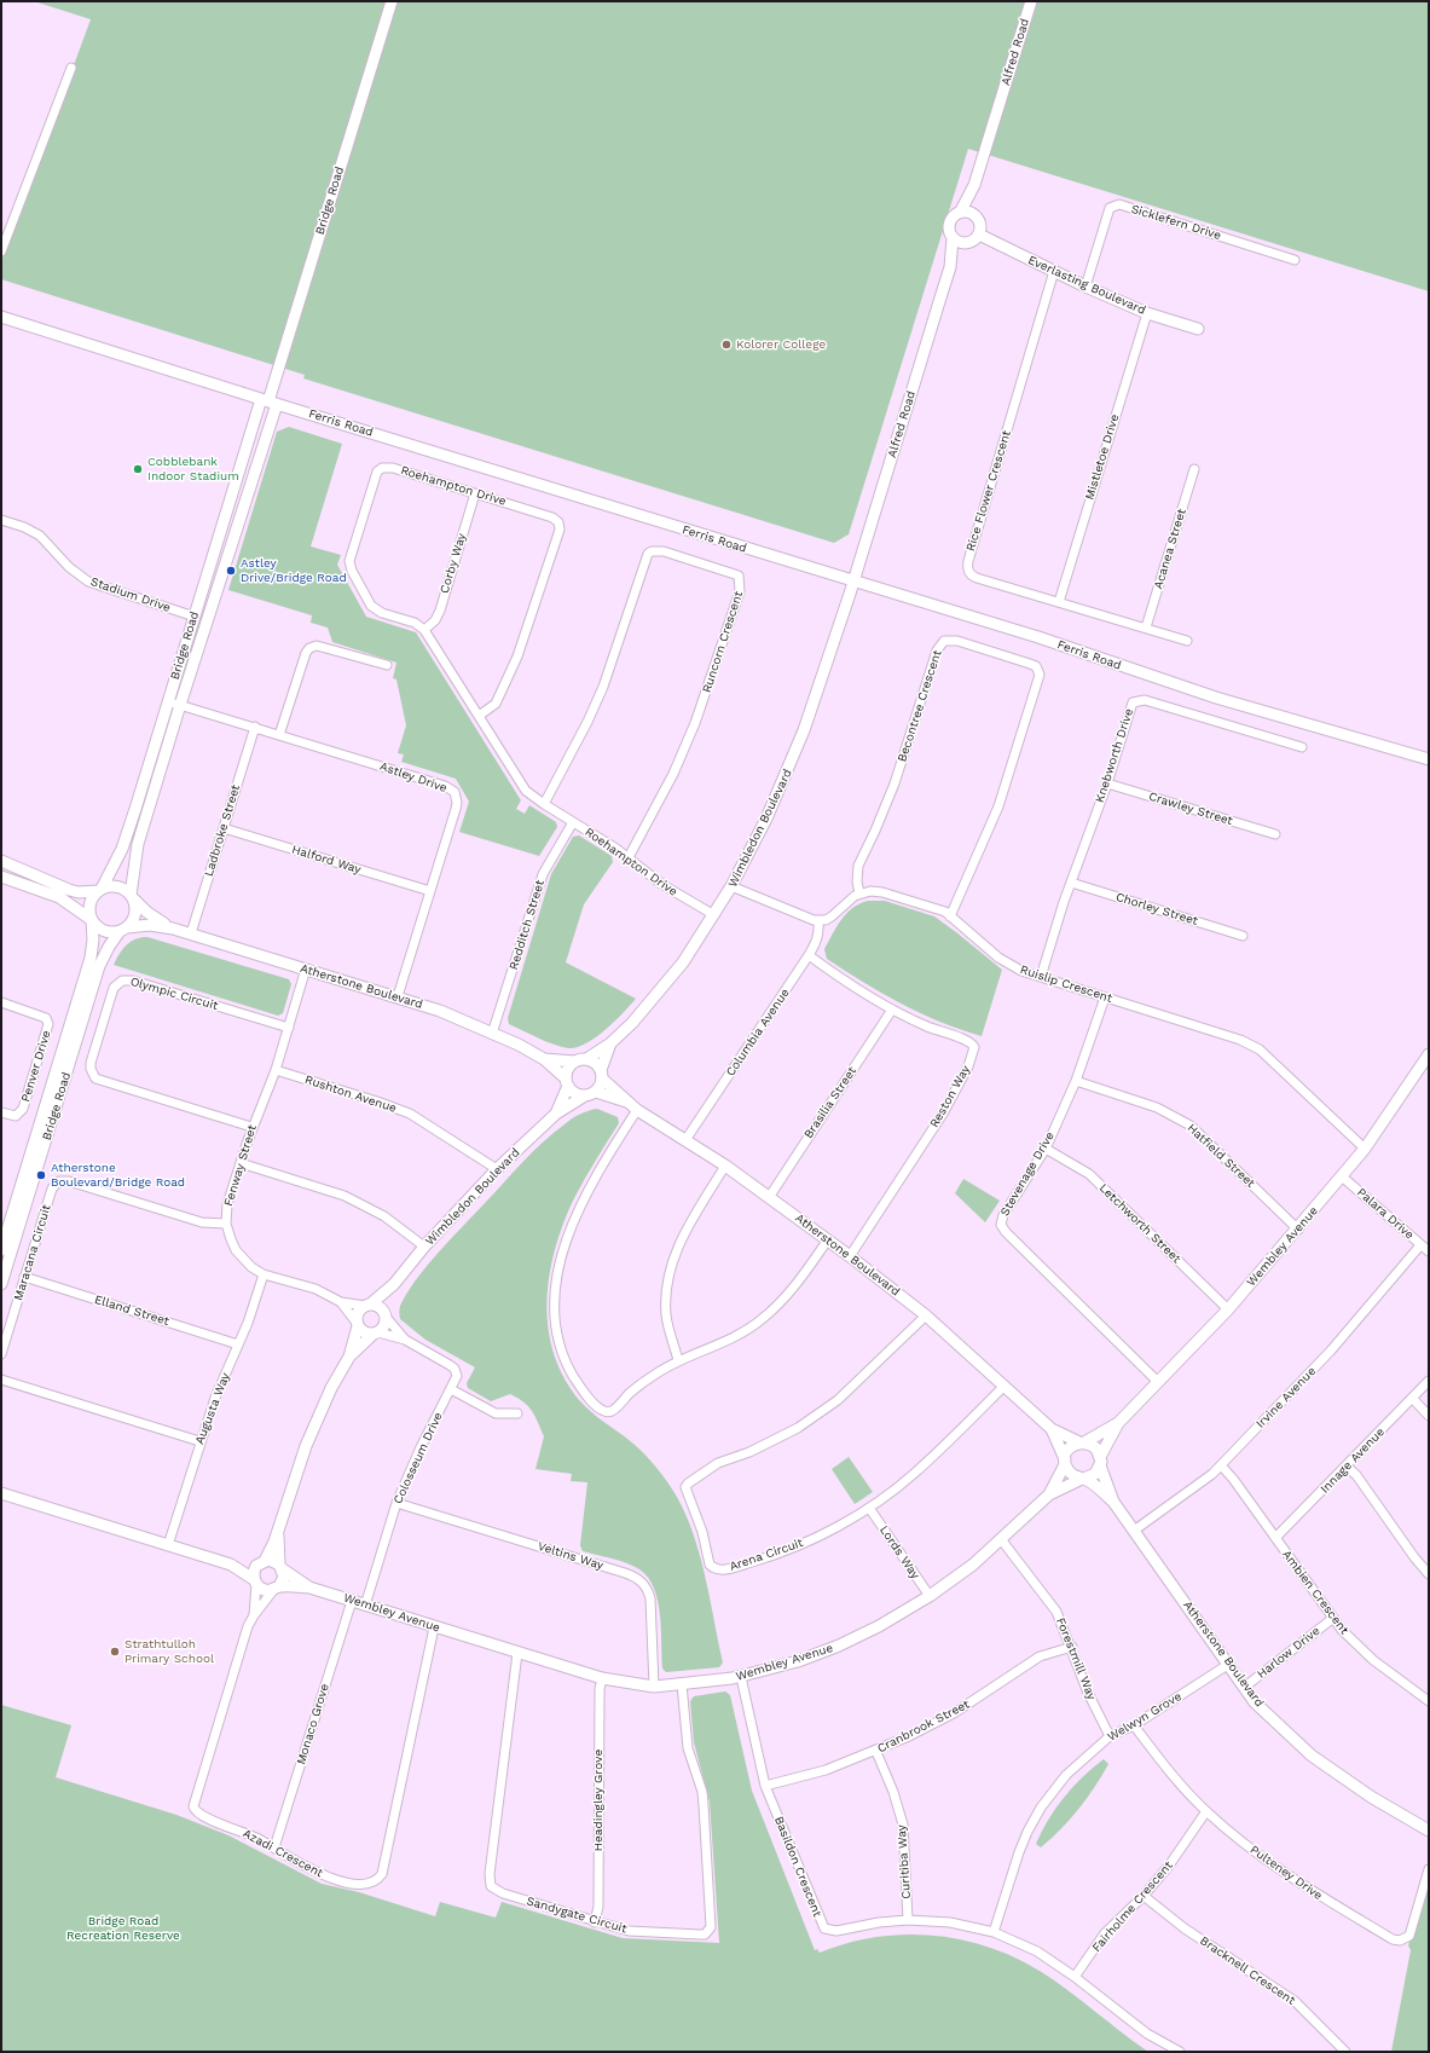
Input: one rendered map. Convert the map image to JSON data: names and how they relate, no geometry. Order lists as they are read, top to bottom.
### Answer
{
  "streets": {
    "street": [
      "Alfred Road",
      "Bridge Road",
      "Sicklefern Drive",
      "Everlasting Boulevard",
      "Ferris Road",
      "Mistletoe Drive",
      "Roehampton Drive",
      "Rice Flower Crescent",
      "Acanea Street",
      "Corby Way",
      "Stadium Drive",
      "Runcorn Crescent",
      "Becontree Crescent",
      "Knebworth Drive",
      "Astley Drive",
      "Crawley Street",
      "Wimbledon Boulevard",
      "Ladbroke Street",
      "Halford Way",
      "Chorley Street",
      "Redditch Street",
      "Ruislip Crescent",
      "Atherstone Boulevard",
      "Olympic Circuit",
      "Columbia Avenue",
      "Penver Drive",
      "Rushton Avenue",
      "Reston Way",
      "Brasilia Street",
      "Hatfield Street",
      "Fenway Street",
      "Stevenage Drive",
      "Palara Drive",
      "Letchworth Street",
      "Wembley Avenue",
      "Maracana Circuit",
      "Elland Street",
      "Irvine Avenue",
      "Augusta Way",
      "Colosseum Drive",
      "Innage Avenue",
      "Lords Way",
      "Arena Circuit",
      "Veltins Way",
      "Ambien Crescent",
      "Harlow Drive",
      "Forestmill Way",
      "Welwyn Grove",
      "Monaco Grove",
      "Cranbrook Street",
      "Headingley Grove",
      "Azadi Crescent",
      "Curitiba Way",
      "Basildon Crescent",
      "Pulteney Drive",
      "Fairholme Crescent",
      "Sandygate Circuit",
      "Bracknell Crescent"
    ]
  },
  "crossings": [
    ["Alfred Road", "Everlasting Boulevard"],
    ["Alfred Road", "Ferris Road"],
    ["Alfred Road", "Wimbledon Boulevard"],
    ["Bridge Road", "Ferris Road"],
    ["Bridge Road", "Stadium Drive"],
    ["Bridge Road", "Astley Drive"],
    ["Bridge Road", "Atherstone Boulevard"],
    ["Sicklefern Drive", "Everlasting Boulevard"],
    ["Everlasting Boulevard", "Mistletoe Drive"],
    ["Everlasting Boulevard", "Rice Flower Crescent"],
    ["Ferris Road", "Wimbledon Boulevard"],
    ["Mistletoe Drive", "Rice Flower Crescent"],
    ["Roehampton Drive", "Corby Way"],
    ["Roehampton Drive", "Runcorn Crescent"],
    ["Roehampton Drive", "Wimbledon Boulevard"],
    ["Roehampton Drive", "Redditch Street"],
    ["Rice Flower Crescent", "Acanea Street"],
    ["Becontree Crescent", "Ruislip Crescent"],
    ["Knebworth Drive", "Crawley Street"],
    ["Knebworth Drive", "Chorley Street"],
    ["Knebworth Drive", "Ruislip Crescent"],
    ["Astley Drive", "Ladbroke Street"],
    ["Astley Drive", "Halford Way"],
    ["Astley Drive", "Atherstone Boulevard"],
    ["Wimbledon Boulevard", "Atherstone Boulevard"],
    ["Wimbledon Boulevard", "Rushton Avenue"],
    ["Wimbledon Boulevard", "Fenway Street"],
    ["Wimbledon Boulevard", "Colosseum Drive"],
    ["Ladbroke Street", "Halford Way"],
    ["Ladbroke Street", "Atherstone Boulevard"],
    ["Redditch Street", "Atherstone Boulevard"],
    ["Ruislip Crescent", "Stevenage Drive"],
    ["Ruislip Crescent", "Wembley Avenue"],
    ["Atherstone Boulevard", "Columbia Avenue"],
    ["Atherstone Boulevard", "Reston Way"],
    ["Atherstone Boulevard", "Brasilia Street"],
    ["Atherstone Boulevard", "Fenway Street"],
    ["Atherstone Boulevard", "Wembley Avenue"],
    ["Atherstone Boulevard", "Irvine Avenue"],
    ["Atherstone Boulevard", "Arena Circuit"],
    ["Atherstone Boulevard", "Harlow Drive"],
    ["Atherstone Boulevard", "Welwyn Grove"],
    ["Olympic Circuit", "Fenway Street"],
    ["Columbia Avenue", "Reston Way"],
    ["Rushton Avenue", "Fenway Street"],
    ["Reston Way", "Brasilia Street"],
    ["Hatfield Street", "Stevenage Drive"],
    ["Hatfield Street", "Wembley Avenue"],
    ["Fenway Street", "Maracana Circuit"],
    ["Fenway Street", "Augusta Way"],
    ["Fenway Street", "Colosseum Drive"],
    ["Stevenage Drive", "Letchworth Street"],
    ["Stevenage Drive", "Wembley Avenue"],
    ["Palara Drive", "Wembley Avenue"],
    ["Palara Drive", "Irvine Avenue"],
    ["Letchworth Street", "Wembley Avenue"],
    ["Wembley Avenue", "Colosseum Drive"],
    ["Wembley Avenue", "Lords Way"],
    ["Wembley Avenue", "Veltins Way"],
    ["Wembley Avenue", "Forestmill Way"],
    ["Wembley Avenue", "Monaco Grove"],
    ["Wembley Avenue", "Headingley Grove"],
    ["Wembley Avenue", "Azadi Crescent"],
    ["Wembley Avenue", "Basildon Crescent"],
    ["Wembley Avenue", "Sandygate Circuit"],
    ["Maracana Circuit", "Elland Street"],
    ["Elland Street", "Augusta Way"],
    ["Irvine Avenue", "Ambien Crescent"],
    ["Colosseum Drive", "Veltins Way"],
    ["Innage Avenue", "Ambien Crescent"],
    ["Lords Way", "Arena Circuit"],
    ["Ambien Crescent", "Harlow Drive"],
    ["Forestmill Way", "Welwyn Grove"],
    ["Forestmill Way", "Cranbrook Street"],
    ["Welwyn Grove", "Basildon Crescent"],
    ["Welwyn Grove", "Pulteney Drive"],
    ["Monaco Grove", "Azadi Crescent"],
    ["Cranbrook Street", "Curitiba Way"],
    ["Cranbrook Street", "Basildon Crescent"],
    ["Headingley Grove", "Sandygate Circuit"],
    ["Curitiba Way", "Basildon Crescent"],
    ["Basildon Crescent", "Fairholme Crescent"],
    ["Pulteney Drive", "Fairholme Crescent"],
    ["Fairholme Crescent", "Bracknell Crescent"]
  ],
  "parks": ["Bridge Road Recreation Reserve"],
  "places": [
    "Kolorer College",
    "Cobblebank Indoor Stadium",
    "Astley Drive/Bridge Road",
    "Atherstone Boulevard/Bridge Road",
    "Strathtulloh Primary School"
  ]
}
